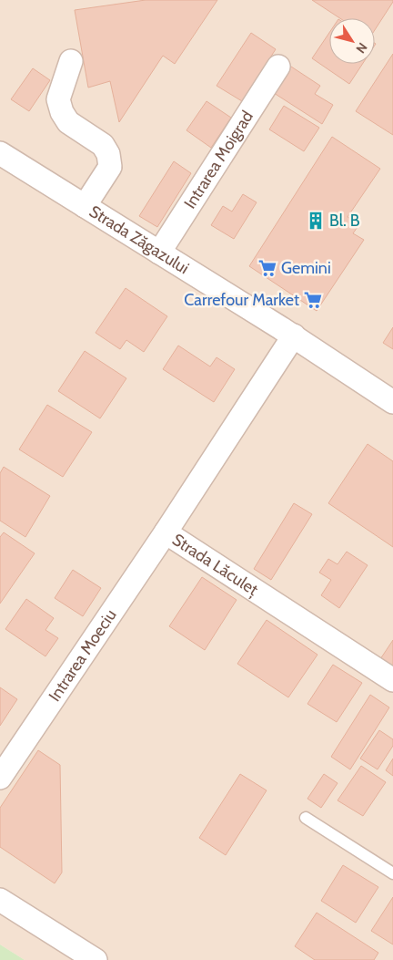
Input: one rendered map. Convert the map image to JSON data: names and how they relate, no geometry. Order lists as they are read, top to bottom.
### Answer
{
  "streets": {
    "street": [
      "Intrarea Moigrad",
      "Strada Zăgazului",
      "Strada Lăculeț",
      "Intrarea Moeciu"
    ]
  },
  "crossings": [
    ["Intrarea Moigrad", "Strada Zăgazului"],
    ["Strada Zăgazului", "Strada Lăculeț"],
    ["Strada Lăculeț", "Intrarea Moeciu"]
  ],
  "places": {
    "building": ["Bl. B"],
    "supermarket": ["Gemini", "Carrefour Market"]
  },
  "north": "bottom right"
}
